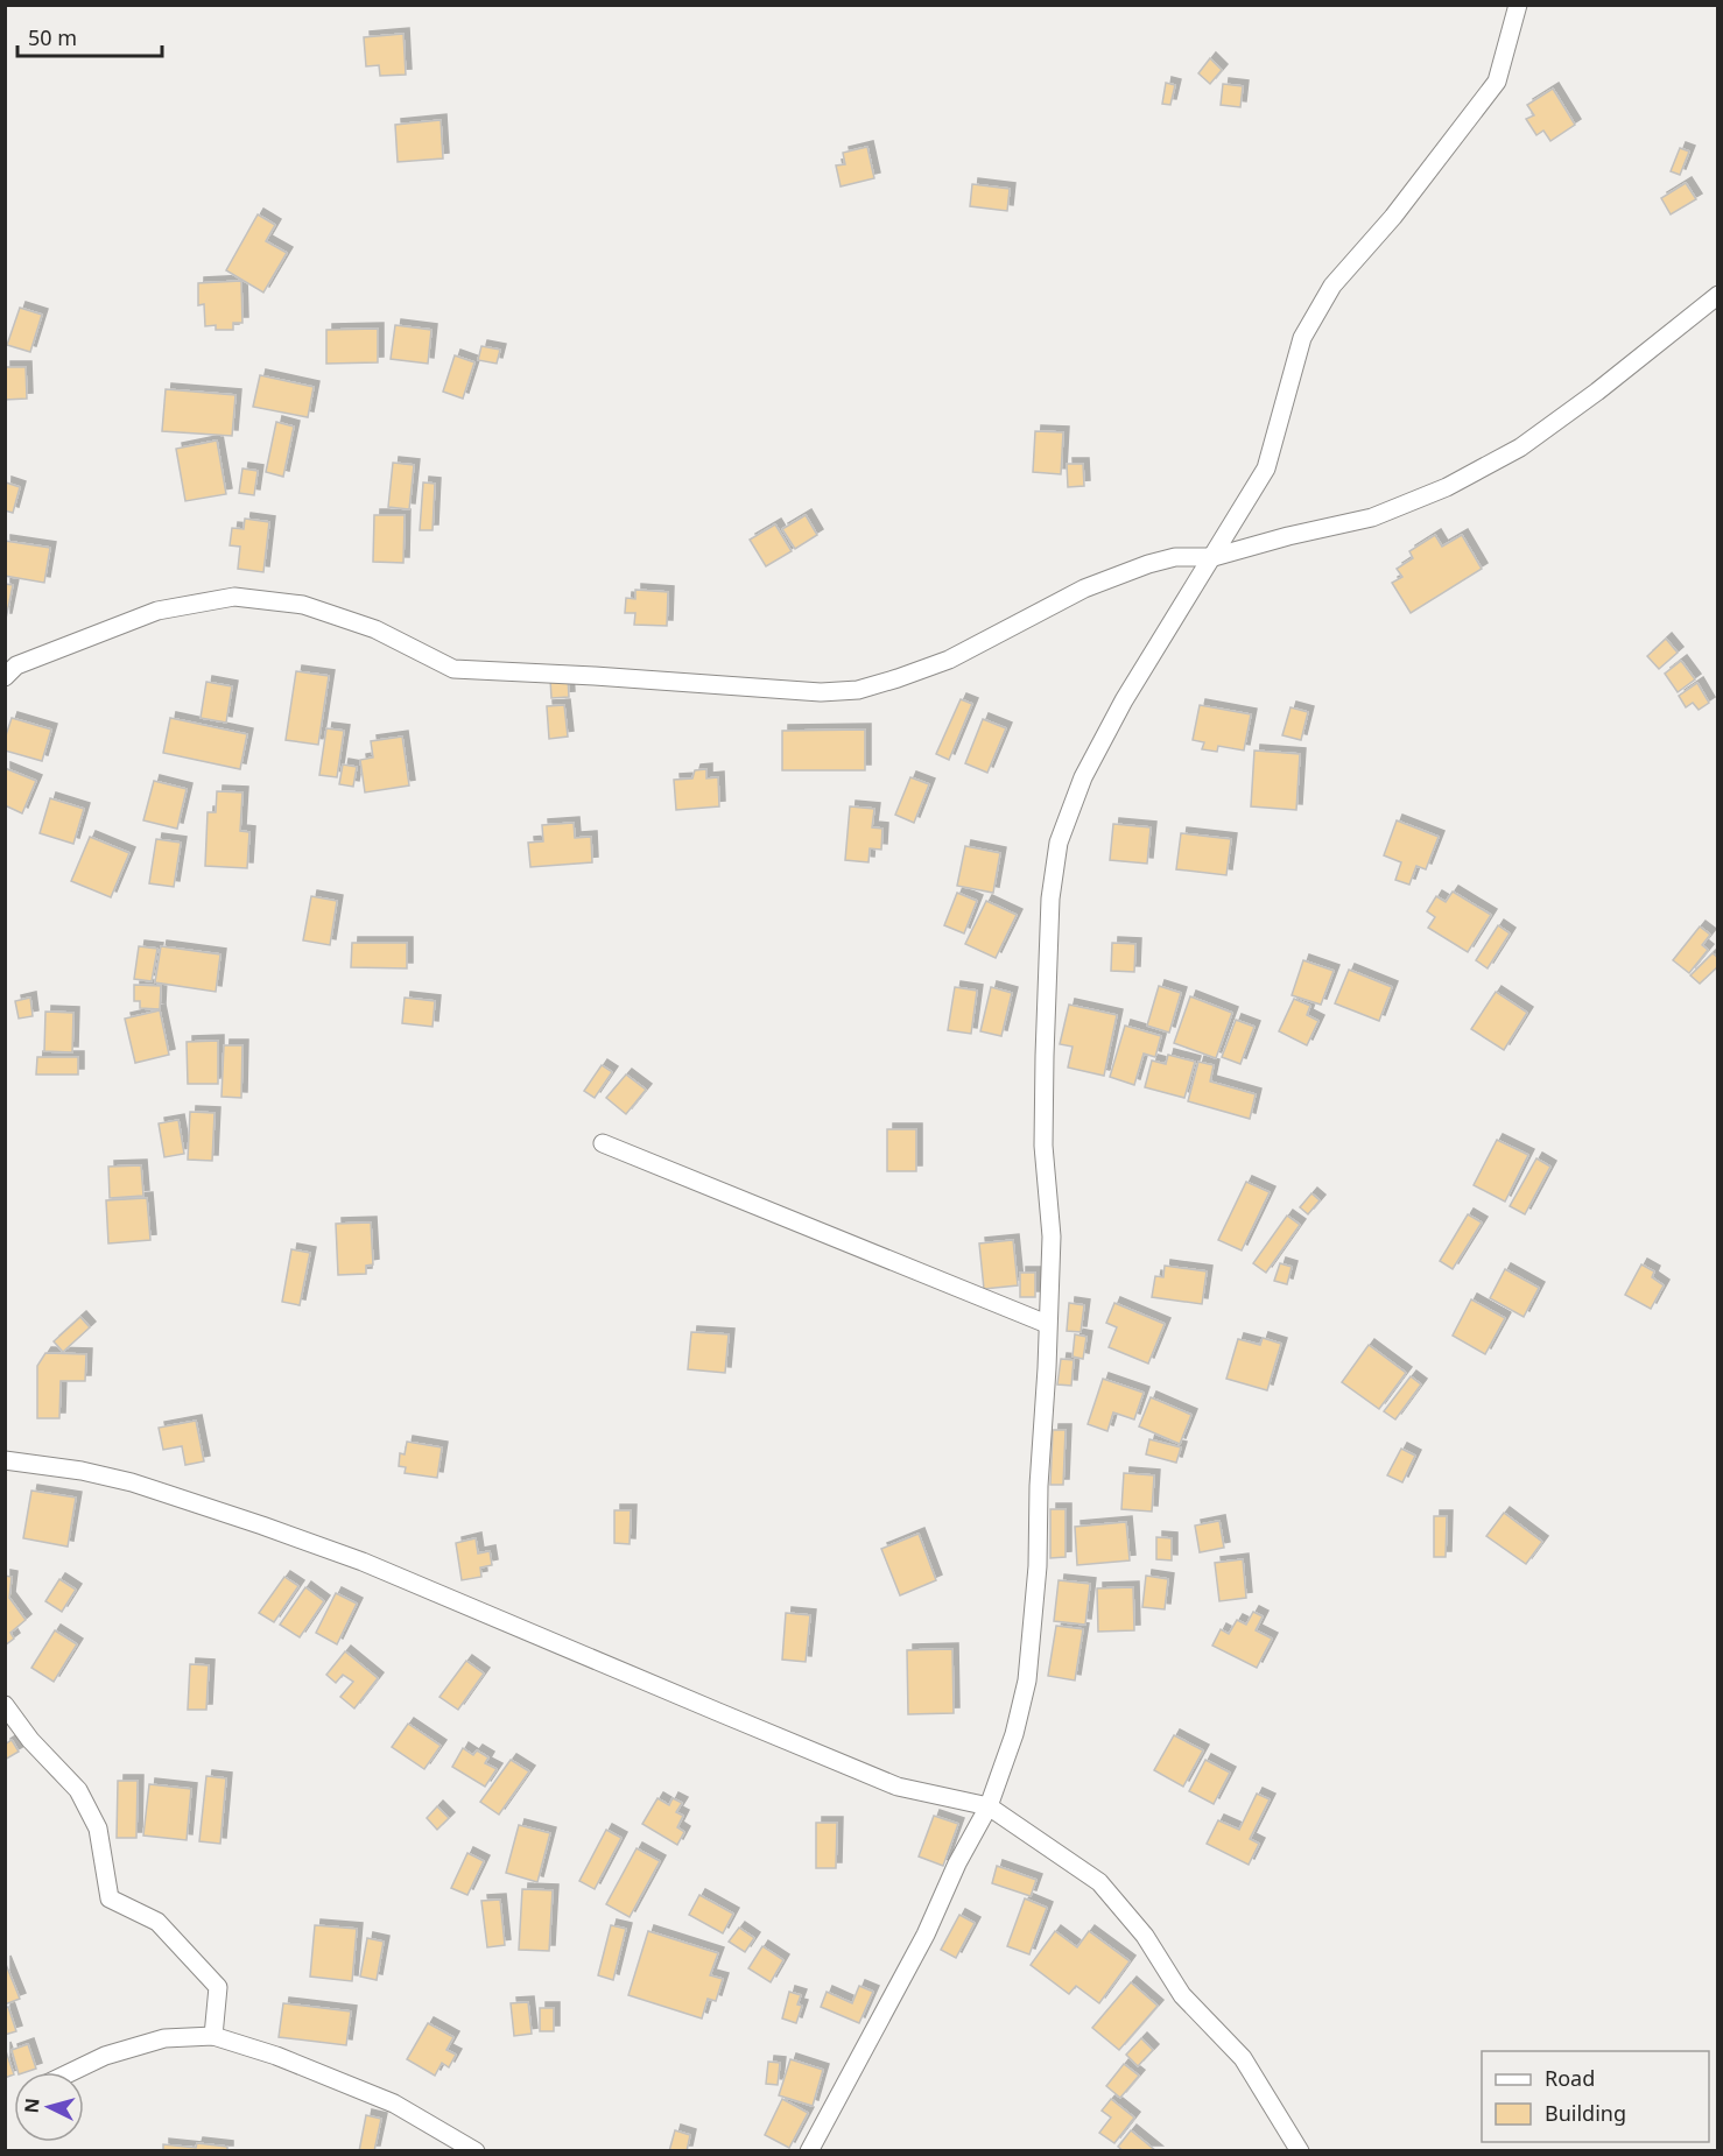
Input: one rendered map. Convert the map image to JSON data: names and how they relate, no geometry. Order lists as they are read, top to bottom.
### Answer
{
  "legend": ["Road", "Building"],
  "scale_bar": "50 m",
  "north": "left"
}
